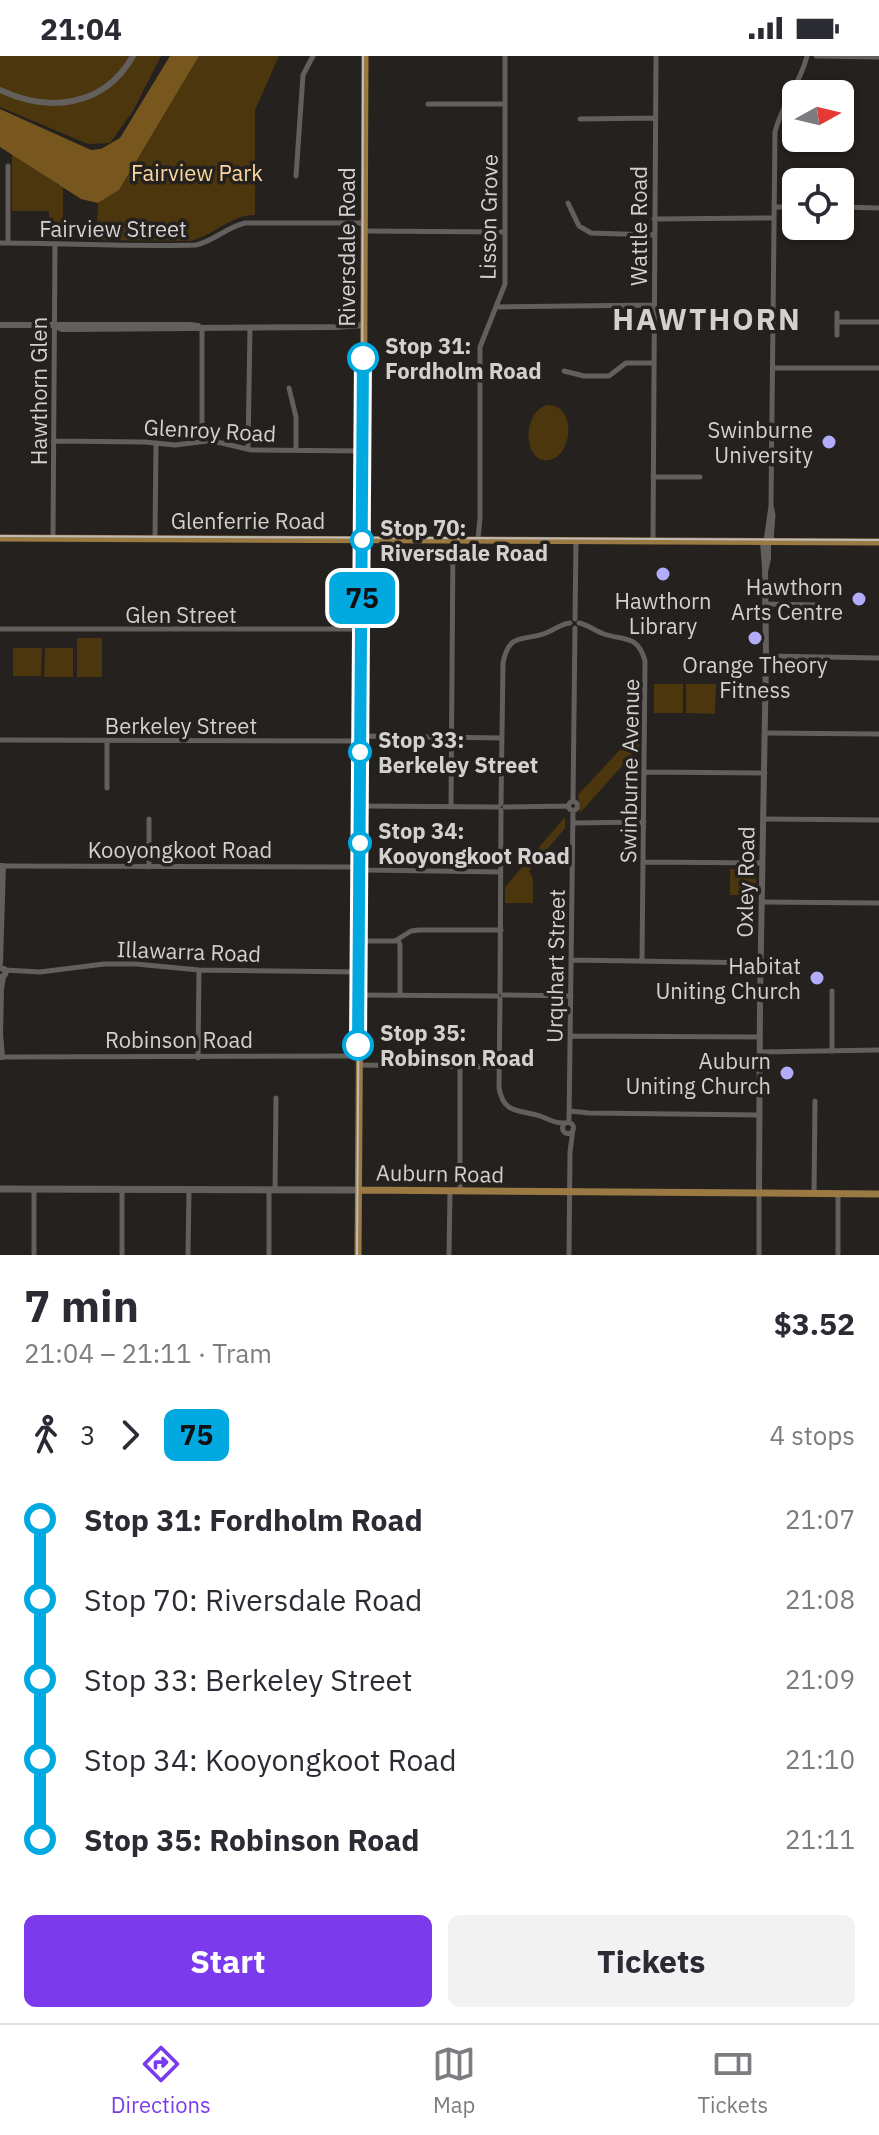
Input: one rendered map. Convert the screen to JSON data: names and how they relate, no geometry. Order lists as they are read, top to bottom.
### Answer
{
  "streets": {
    "main road": ["Riversdale Road", "Glenferrie Road", "Auburn Road"],
    "street": [
      "Lisson Grove",
      "Wattle Road",
      "Fairview Street",
      "Hawthorn Glen",
      "Glenroy Road",
      "Glen Street",
      "Berkeley Street",
      "Swinburne Avenue",
      "Kooyongkoot Road",
      "Oxley Road",
      "Illawarra Road",
      "Urquhart Street",
      "Robinson Road"
    ]
  },
  "crossings": [
    ["Lisson Grove", "Fairview Street"],
    ["Lisson Grove", "Glenferrie Road"],
    ["Wattle Road", "Glenferrie Road"],
    ["Fairview Street", "Riversdale Road"],
    ["Fairview Street", "Hawthorn Glen"],
    ["Riversdale Road", "Glenroy Road"],
    ["Riversdale Road", "Glenferrie Road"],
    ["Riversdale Road", "Glen Street"],
    ["Riversdale Road", "Berkeley Street"],
    ["Riversdale Road", "Kooyongkoot Road"],
    ["Riversdale Road", "Illawarra Road"],
    ["Riversdale Road", "Robinson Road"],
    ["Riversdale Road", "Auburn Road"],
    ["Hawthorn Glen", "Glenroy Road"],
    ["Hawthorn Glen", "Glenferrie Road"],
    ["Glenferrie Road", "Oxley Road"],
    ["Glenferrie Road", "Urquhart Street"],
    ["Swinburne Avenue", "Urquhart Street"],
    ["Oxley Road", "Auburn Road"]
  ],
  "districts": ["HAWTHORN"],
  "parks": ["Fairview Park"],
  "places": [
    "Stop 31: Fordholm Road",
    "Swinburne University",
    "Stop 70: Riversdale Road",
    "Hawthorn Library",
    "Hawthorn Arts Centre",
    "Orange Theory Fitness",
    "Stop 33: Berkeley Street",
    "Stop 34: Kooyongkoot Road",
    "Habitat Uniting Church",
    "Stop 35: Robinson Road",
    "Auburn Uniting Church"
  ],
  "lines": ["tram line 75"],
  "north": "right",
  "page": {
    "status": "21:04",
    "on_map": "75",
    "heading": ["7 min", "21:04 – 21:11 · Tram", "$3.52"],
    "legs": ["3", "75", "4 stops"],
    "list": [
      {
        "name": "Stop 31: Fordholm Road",
        "value": "21:07"
      },
      {
        "name": "Stop 70: Riversdale Road",
        "value": "21:08"
      },
      {
        "name": "Stop 33: Berkeley Street",
        "value": "21:09"
      },
      {
        "name": "Stop 34: Kooyongkoot Road",
        "value": "21:10"
      },
      {
        "name": "Stop 35: Robinson Road",
        "value": "21:11"
      }
    ],
    "buttons": ["Start", "Tickets"],
    "tabs": ["Directions", "Map", "Tickets"]
  }
}
